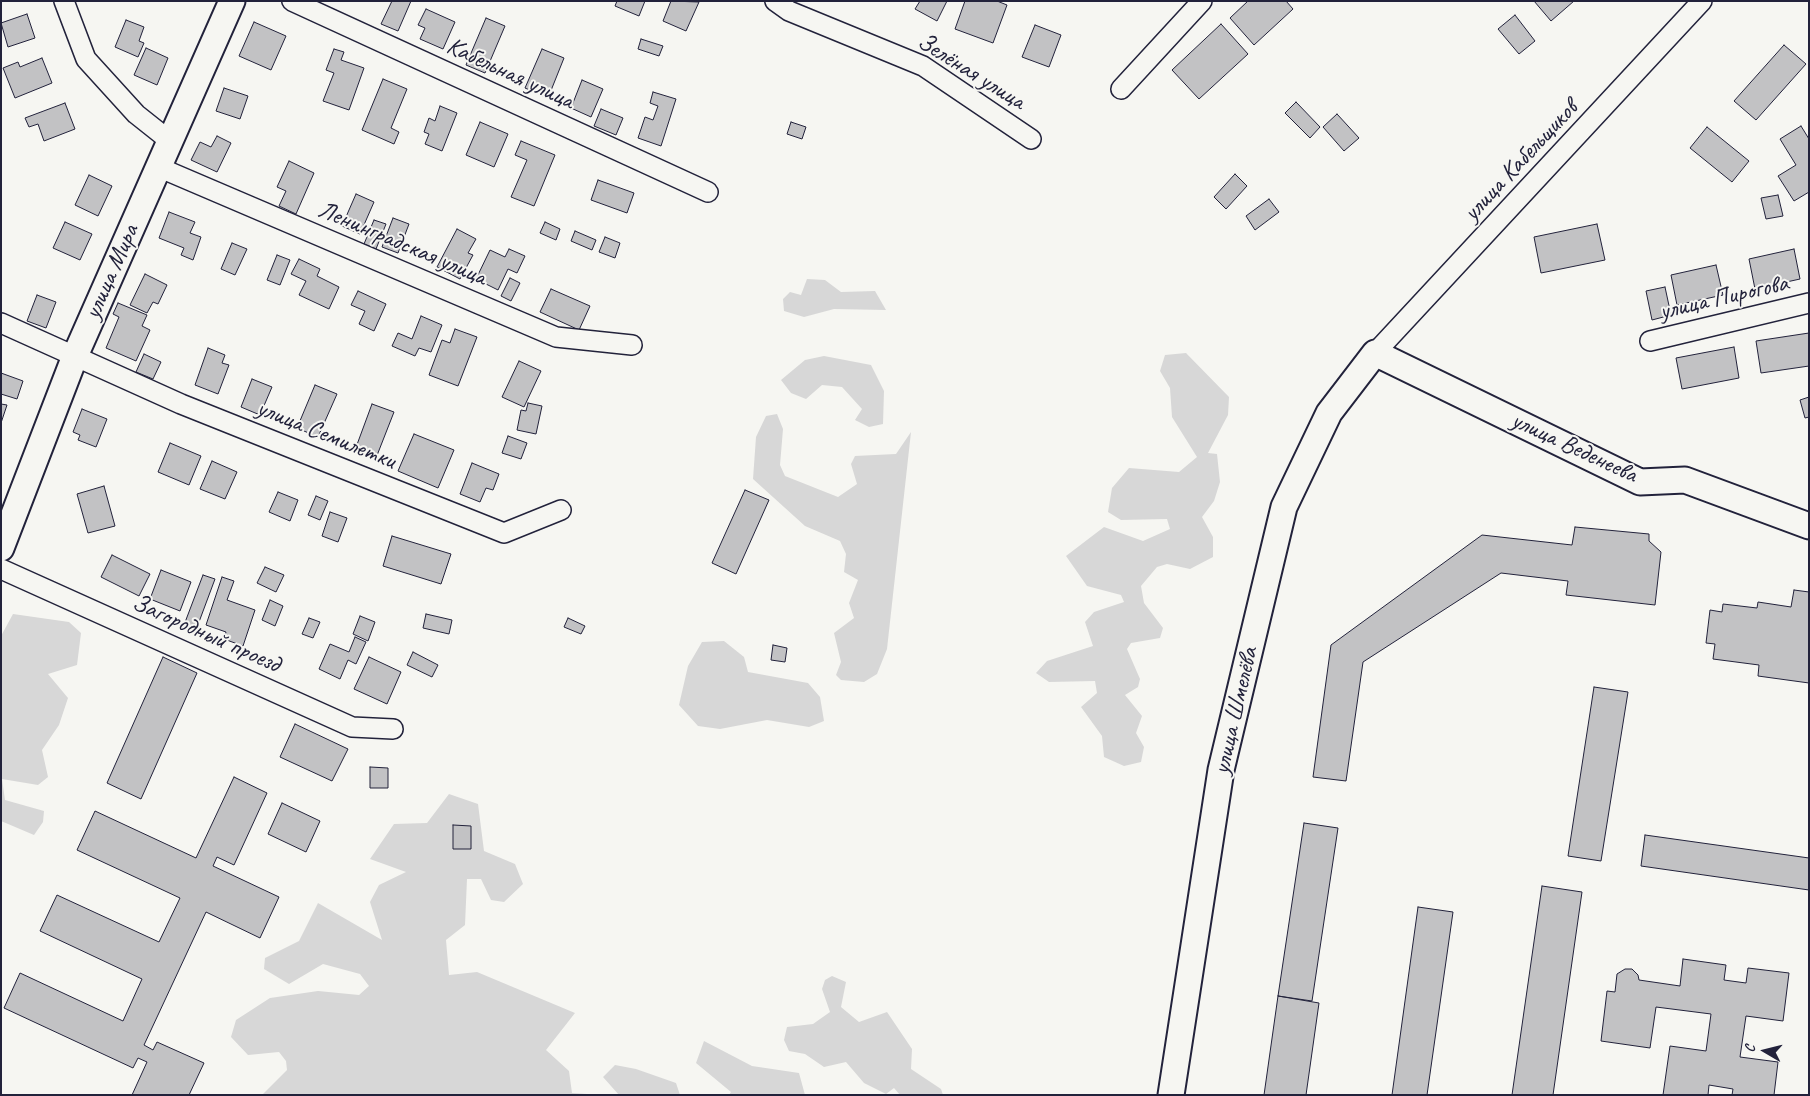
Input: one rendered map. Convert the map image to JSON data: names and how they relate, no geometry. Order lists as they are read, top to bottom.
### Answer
{
  "streets": {
    "main road": ["улица Мира", "улица Веденеева", "улица Шмелёва"],
    "street": [
      "Зелёная улица",
      "Кабельная улица",
      "улица Кабельщиков",
      "Ленинградская улица",
      "улица Пирогова",
      "улица Семилетки",
      "Загородный проезд"
    ]
  },
  "crossings": [
    ["улица Кабельщиков", "улица Веденеева"],
    ["улица Кабельщиков", "улица Шмелёва"],
    ["Ленинградская улица", "улица Мира"],
    ["улица Мира", "улица Семилетки"],
    ["улица Веденеева", "улица Шмелёва"]
  ],
  "north": "left"
}
